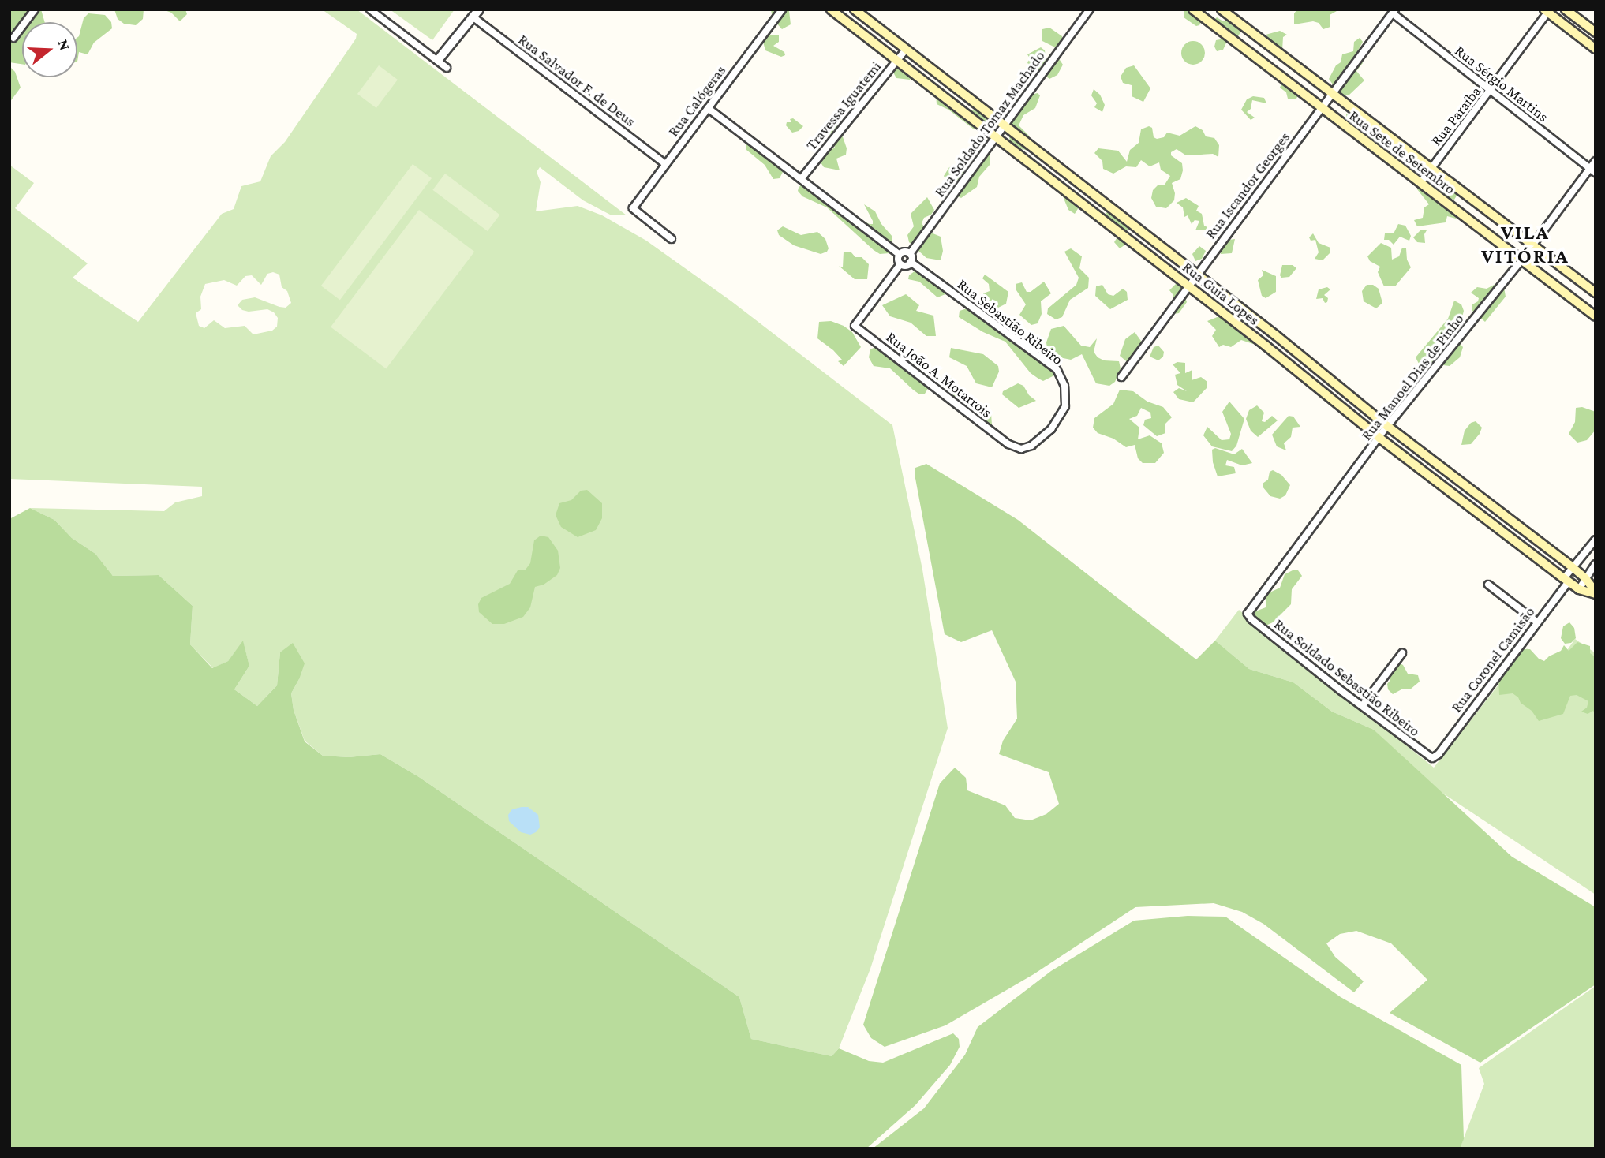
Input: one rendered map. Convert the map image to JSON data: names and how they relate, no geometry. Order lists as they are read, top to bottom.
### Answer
{
  "streets": {
    "main road": ["Rua Sete de Setembro", "Rua Guia Lopes"],
    "street": [
      "Rua Salvador F. de Deus",
      "Rua Sérgio Martins",
      "Rua Calógeras",
      "Travessa Iguatemi",
      "Rua Paraíba",
      "Rua Soldado Tomaz Machado",
      "Rua Iscandor Georges",
      "Rua Sebastião Ribeiro",
      "Rua João A. Motarrois",
      "Rua Manoel Dias de Pinho",
      "Rua Coronel Camisão",
      "Rua Soldado Sebastião Ribeiro"
    ]
  },
  "crossings": [
    ["Rua Salvador F. de Deus", "Rua Calógeras"],
    ["Rua Sérgio Martins", "Rua Paraíba"],
    ["Rua Sérgio Martins", "Rua Iscandor Georges"],
    ["Rua Sérgio Martins", "Rua Manoel Dias de Pinho"],
    ["Travessa Iguatemi", "Rua Guia Lopes"],
    ["Rua Paraíba", "Rua Sete de Setembro"],
    ["Rua Soldado Tomaz Machado", "Rua Guia Lopes"],
    ["Rua Sete de Setembro", "Rua Iscandor Georges"],
    ["Rua Sete de Setembro", "Rua Manoel Dias de Pinho"],
    ["Rua Iscandor Georges", "Rua Guia Lopes"],
    ["Rua Guia Lopes", "Rua Manoel Dias de Pinho"],
    ["Rua Guia Lopes", "Rua Coronel Camisão"],
    ["Rua Sebastião Ribeiro", "Rua João A. Motarrois"],
    ["Rua Manoel Dias de Pinho", "Rua Soldado Sebastião Ribeiro"],
    ["Rua Coronel Camisão", "Rua Soldado Sebastião Ribeiro"]
  ],
  "districts": ["VILA VITÓRIA"],
  "north": "right"
}
